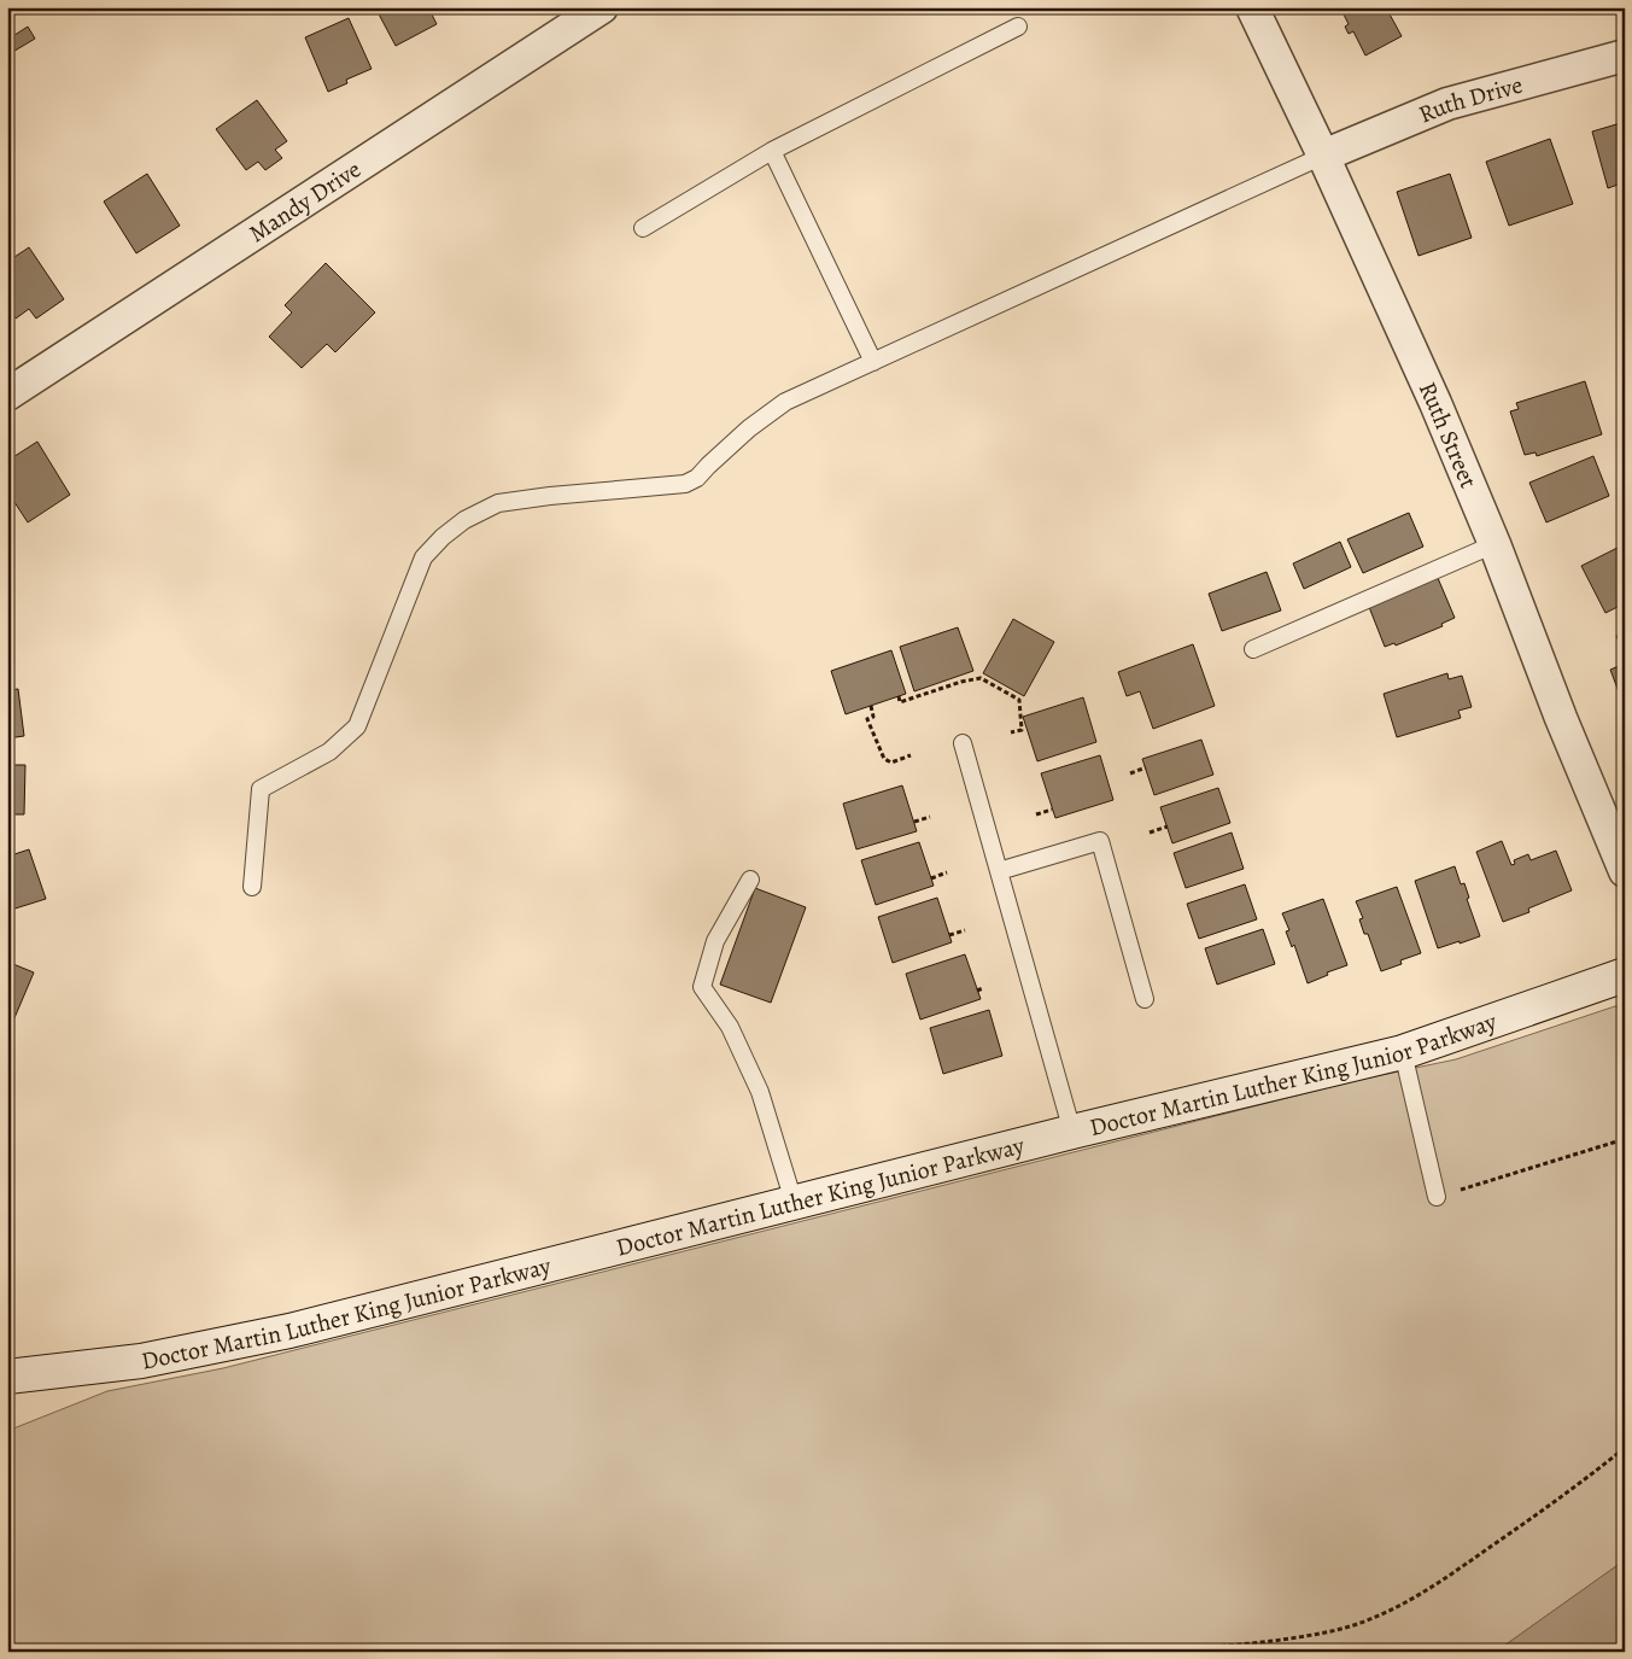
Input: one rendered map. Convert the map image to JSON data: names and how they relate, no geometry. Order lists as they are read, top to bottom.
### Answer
{
  "streets": {
    "main road": ["Doctor Martin Luther King Junior Parkway"],
    "street": ["Ruth Drive", "Mandy Drive", "Ruth Street"]
  },
  "crossings": [
    ["Ruth Drive", "Ruth Street"]
  ]
}
